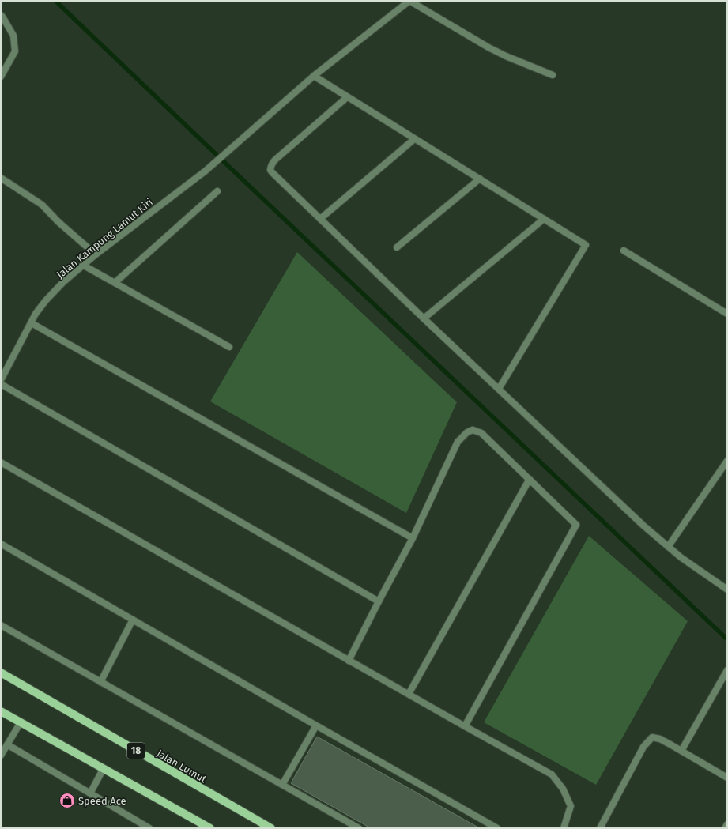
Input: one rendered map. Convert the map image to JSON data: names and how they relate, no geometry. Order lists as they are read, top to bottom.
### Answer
{
  "streets": {
    "main road": ["18", "Jalan Lumut"],
    "street": ["Jalan Kampung Lamut Kiri"]
  },
  "places": {
    "shop": ["Speed Ace"]
  }
}
